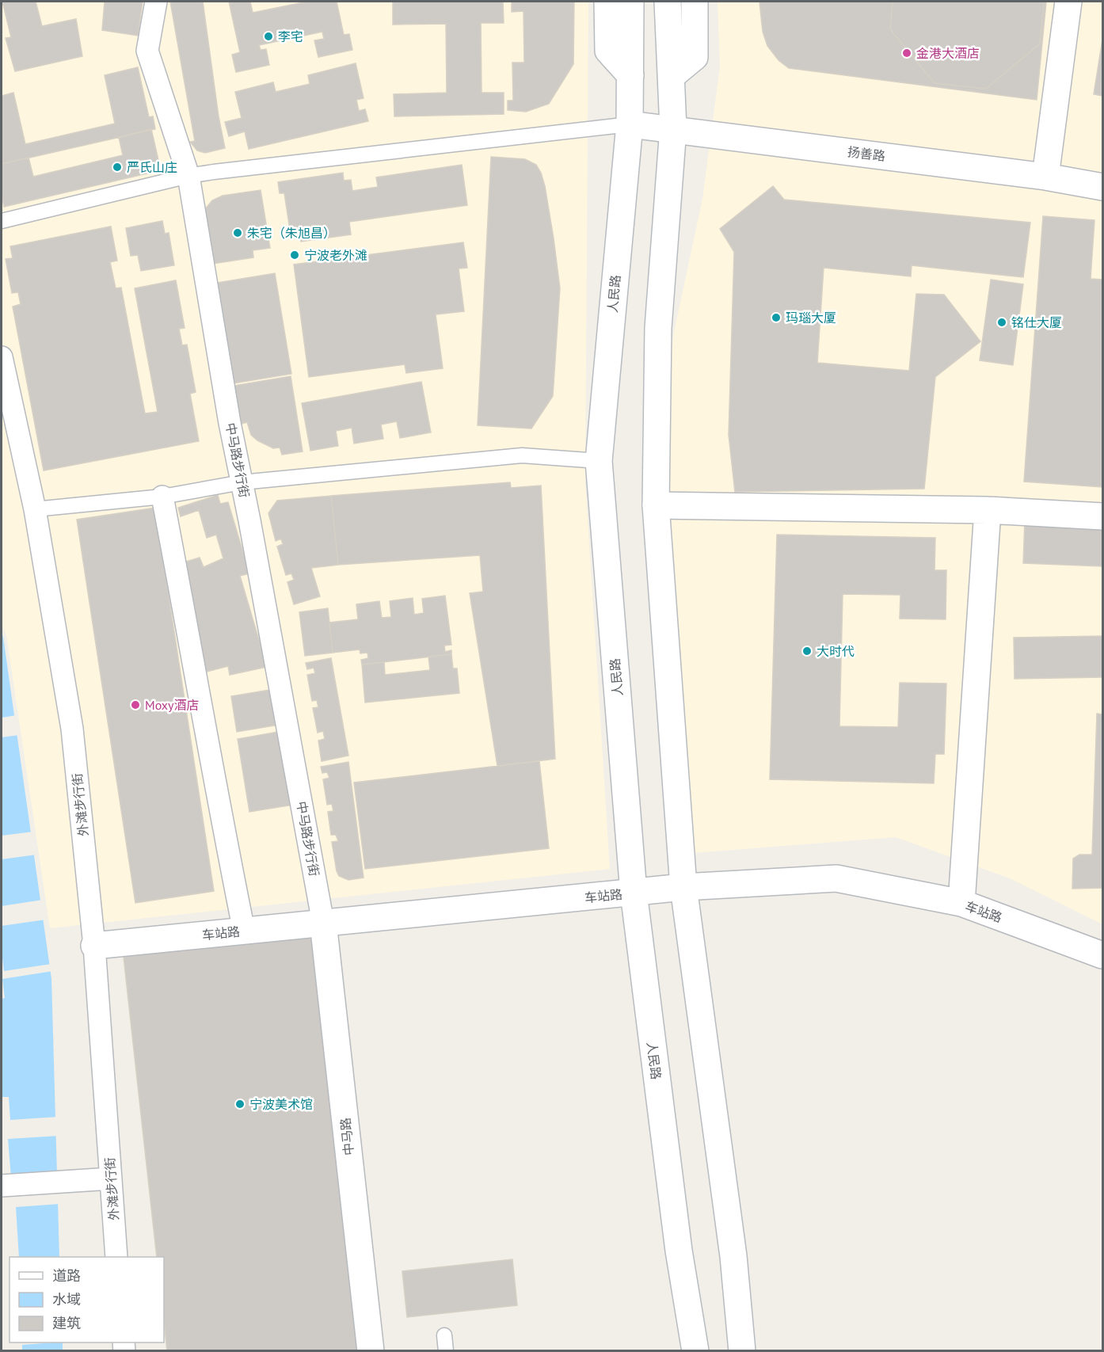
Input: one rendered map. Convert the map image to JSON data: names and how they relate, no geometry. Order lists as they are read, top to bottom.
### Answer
{
  "streets": {
    "street": [
      "扬善路",
      "人民路",
      "中马路步行街",
      "外滩步行街",
      "车站路",
      "中马路"
    ]
  },
  "crossings": [
    ["扬善路", "人民路"],
    ["人民路", "车站路"],
    ["中马路步行街", "车站路"],
    ["中马路步行街", "中马路"],
    ["外滩步行街", "车站路"],
    ["车站路", "中马路"]
  ],
  "places": [
    "李宅",
    "金港大酒店",
    "严氏山庄",
    "朱宅（朱旭昌）",
    "宁波老外滩",
    "玛瑙大厦",
    "铭仕大厦",
    "大时代",
    "Moxy酒店",
    "宁波美术馆"
  ],
  "legend": ["道路", "水域", "建筑"]
}
